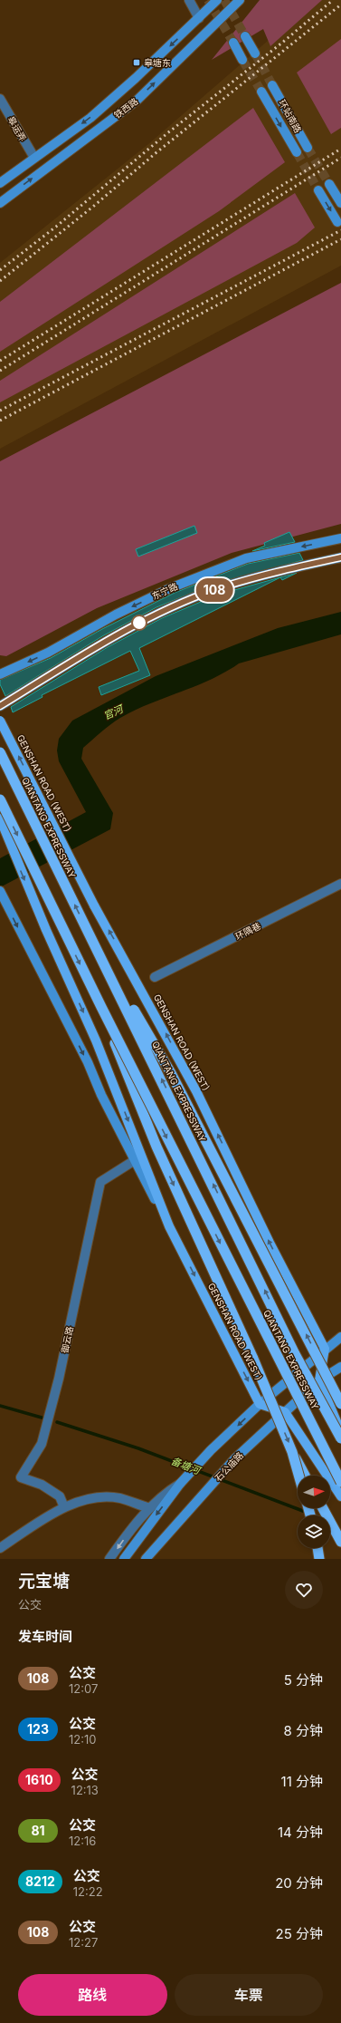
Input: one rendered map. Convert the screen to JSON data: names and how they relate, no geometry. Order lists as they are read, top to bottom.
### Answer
{
  "streets": {
    "highway": ["QIANTANG EXPRESSWAY"],
    "main road": [
      "铁西路",
      "环站南路",
      "东宁路",
      "GENSHAN ROAD (WEST)",
      "石公庙路"
    ],
    "street": ["皋运弄", "环隅巷", "御云路"]
  },
  "crossings": [
    ["铁西路", "皋运弄"],
    ["GENSHAN ROAD (WEST)", "御云路"]
  ],
  "water": ["官河", "备塘河"],
  "places": {
    "transit": ["皋塘东"]
  },
  "lines": ["bus line 108"],
  "north": "right",
  "page": {
    "on_map": "108",
    "heading": [
      ["元宝塘", "公交"],
      "发车时间"
    ],
    "list": [
      {
        "mark": "108",
        "name": "公交",
        "note": "12:07",
        "value": "5 分钟"
      },
      {
        "mark": "123",
        "name": "公交",
        "note": "12:10",
        "value": "8 分钟"
      },
      {
        "mark": "1610",
        "name": "公交",
        "note": "12:13",
        "value": "11 分钟"
      },
      {
        "mark": "81",
        "name": "公交",
        "note": "12:16",
        "value": "14 分钟"
      },
      {
        "mark": "8212",
        "name": "公交",
        "note": "12:22",
        "value": "20 分钟"
      },
      {
        "mark": "108",
        "name": "公交",
        "note": "12:27",
        "value": "25 分钟"
      }
    ],
    "buttons": ["路线", "车票"]
  }
}
